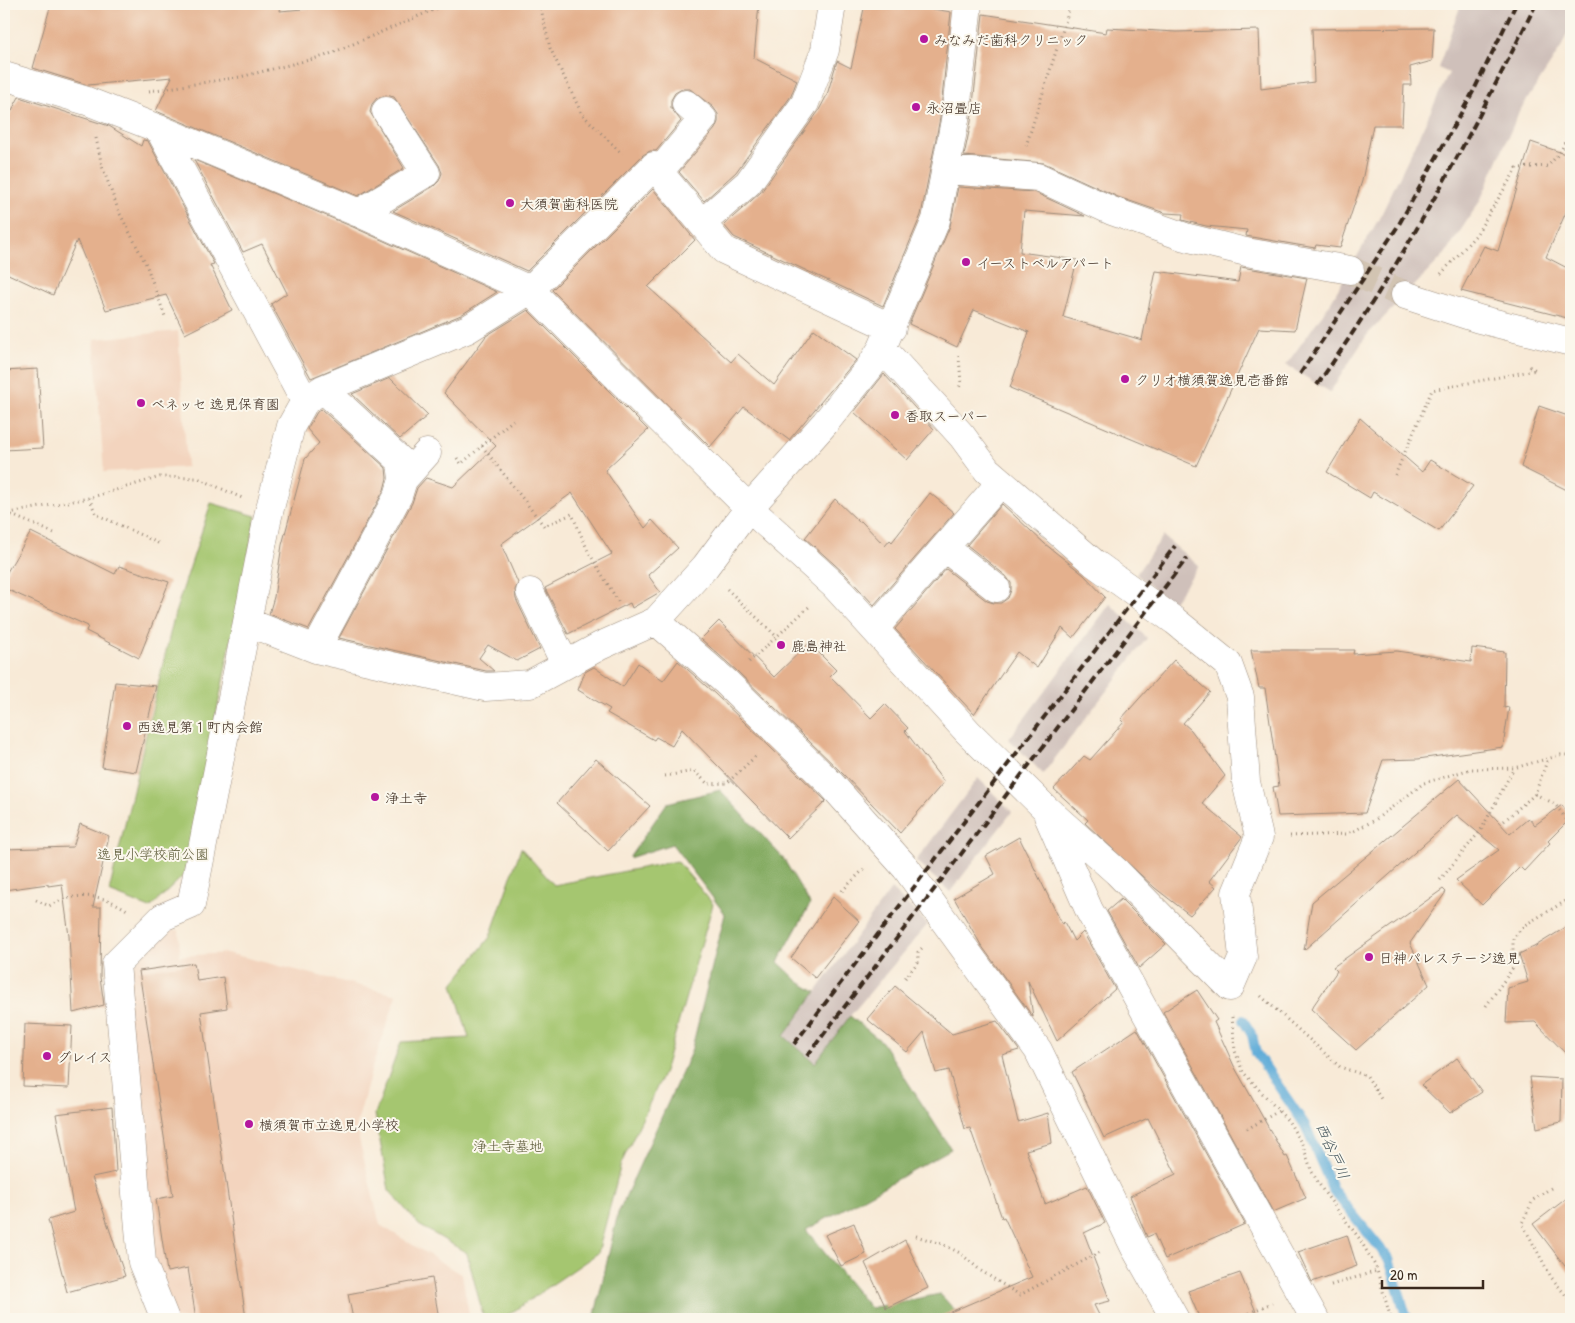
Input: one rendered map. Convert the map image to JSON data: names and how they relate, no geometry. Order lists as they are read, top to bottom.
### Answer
{
  "water": ["西谷戸川"],
  "parks": ["逸見小学校前公園", "浄土寺墓地"],
  "places": [
    "みなみだ歯科クリニック",
    "永沼畳店",
    "大須賀歯科医院",
    "イーストベルアパート",
    "クリオ横須賀逸見壱番館",
    "ベネッセ 逸見保育園",
    "香取スーパー",
    "鹿島神社",
    "西逸見第１町内会館",
    "浄土寺",
    "日神パレステージ逸見",
    "グレイス",
    "横須賀市立逸見小学校"
  ],
  "scale_bar": "20 m"
}
